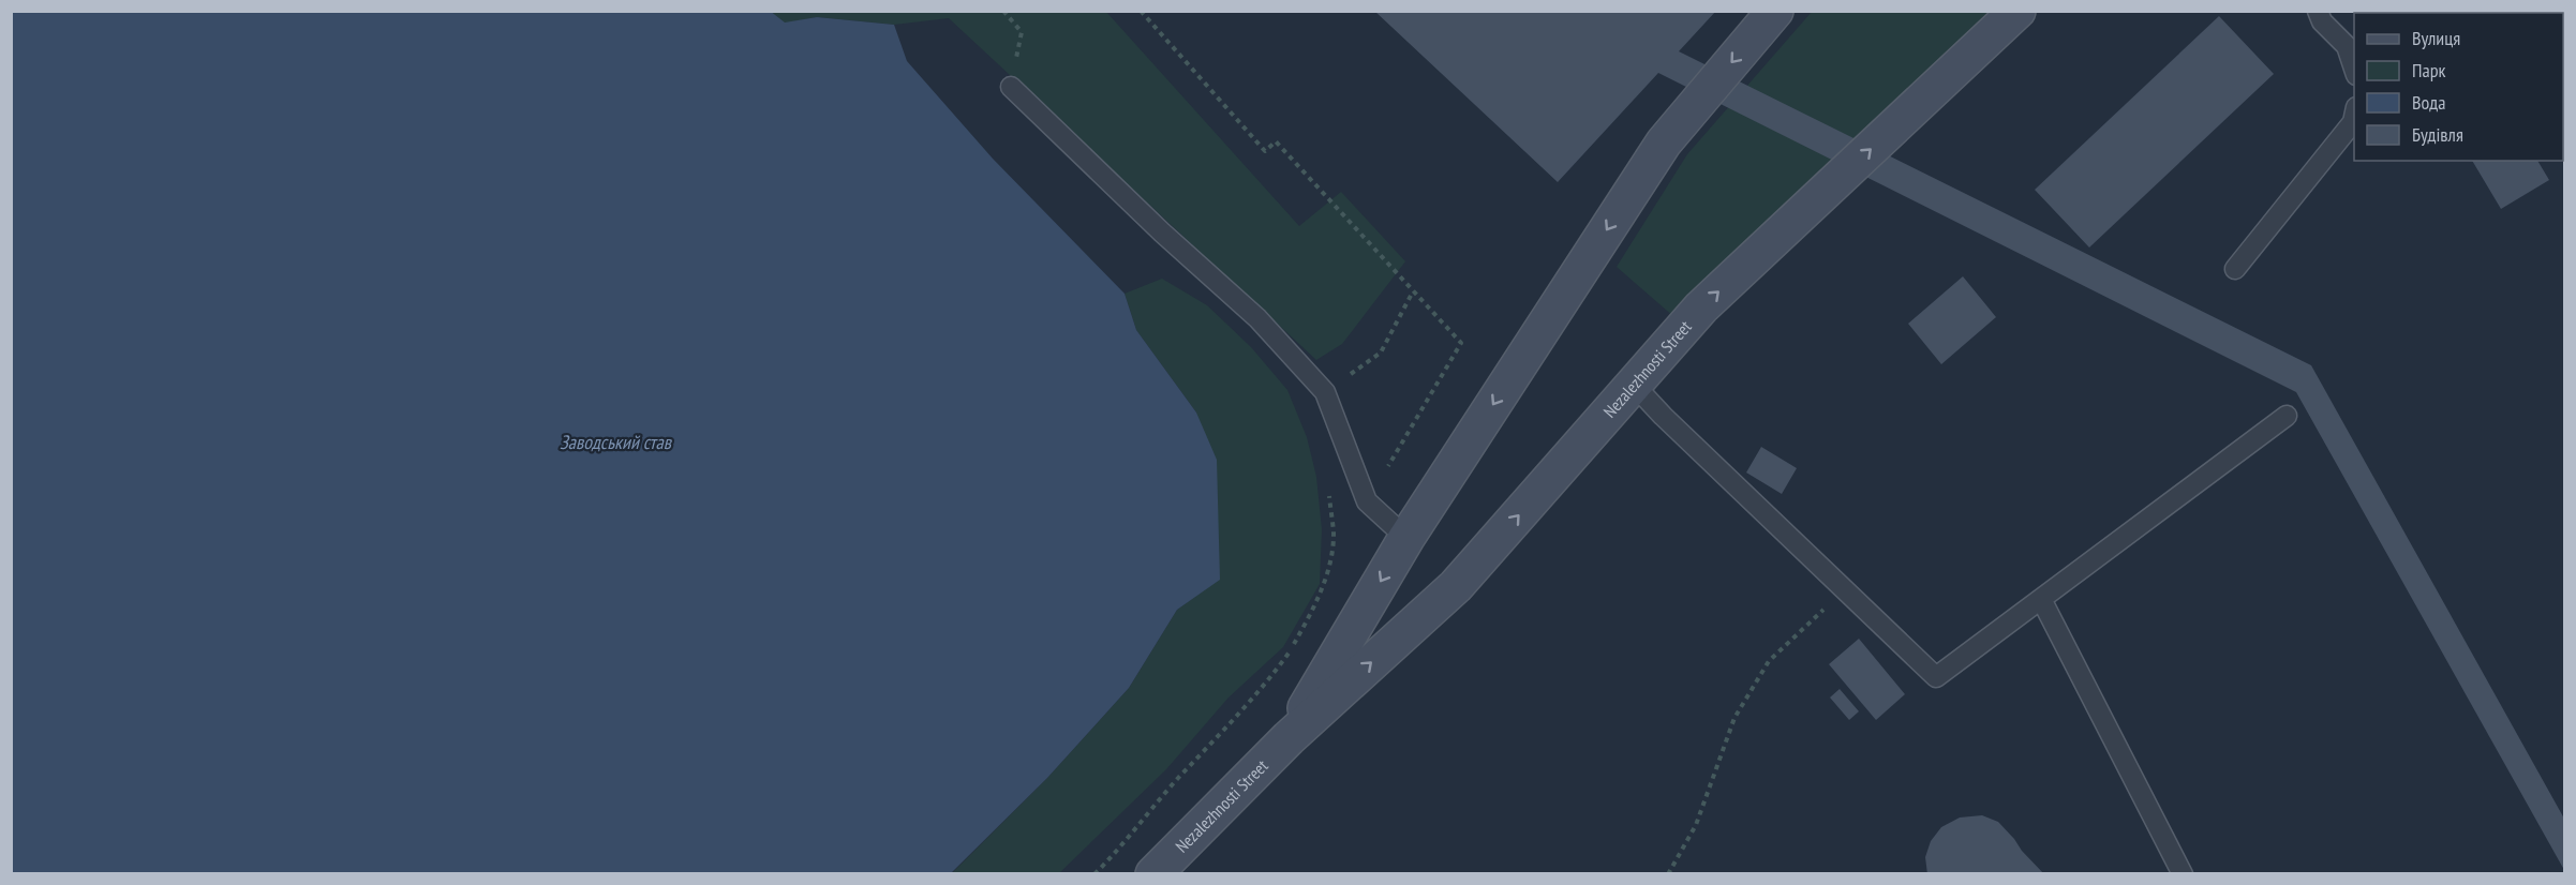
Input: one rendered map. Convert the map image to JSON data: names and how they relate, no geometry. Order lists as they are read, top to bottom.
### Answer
{
  "streets": {
    "main road": ["Nezalezhnosti Street"]
  },
  "water": ["Заводський став"],
  "legend": [
    "Вулиця",
    "Парк",
    "Вода",
    "Будівля"
  ]
}
